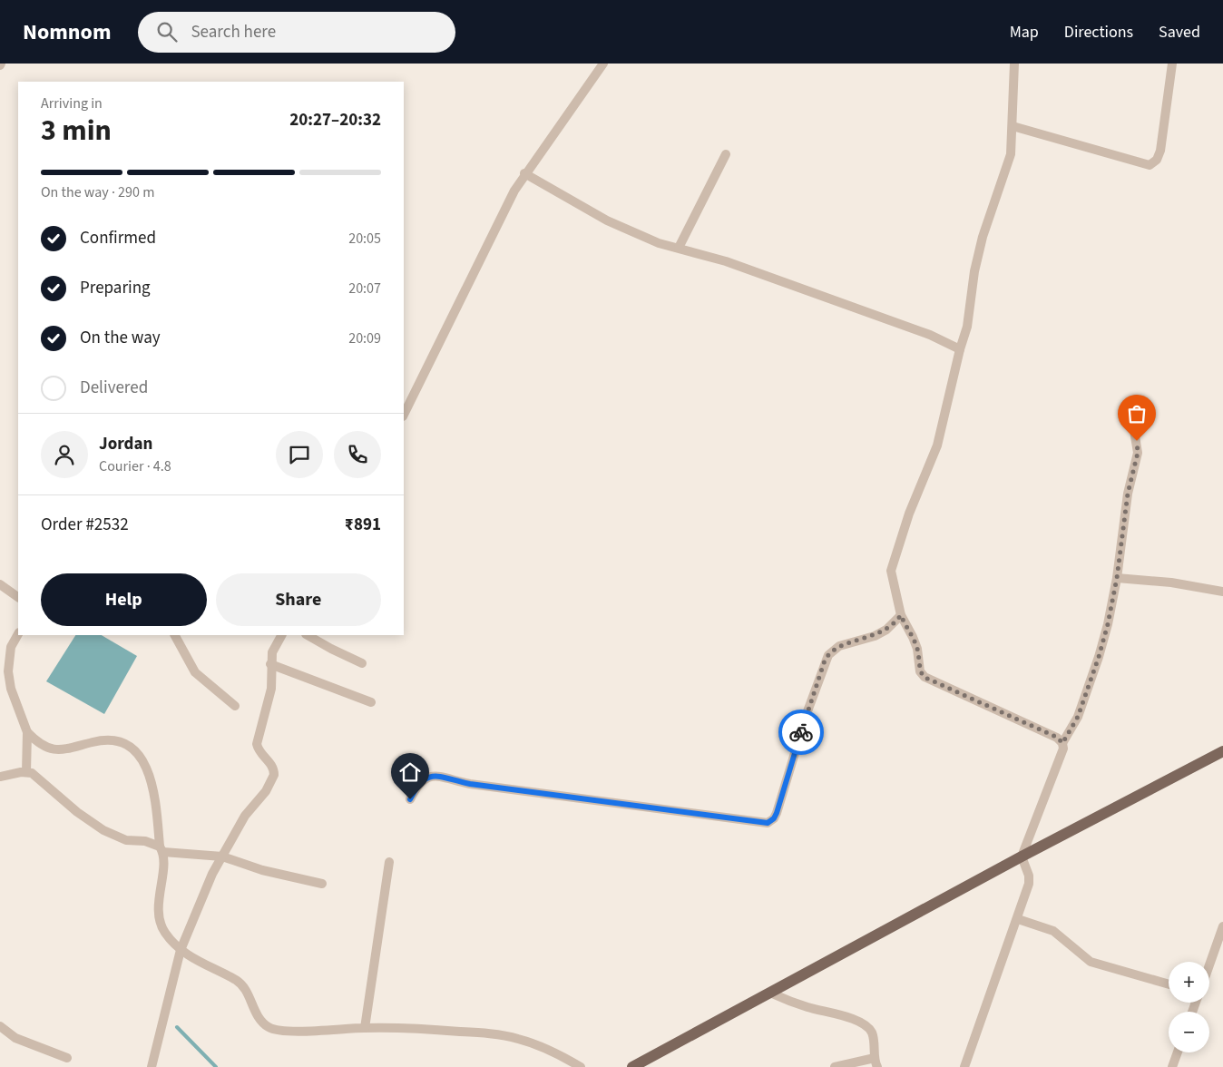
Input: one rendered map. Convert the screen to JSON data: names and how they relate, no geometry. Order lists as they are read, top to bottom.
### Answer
{
  "page": {
    "header": "Nomnom",
    "search": "Search here",
    "nav": ["Map", "Directions", "Saved"],
    "heading": ["3 min", "Arriving in", "20:27–20:32"],
    "panel": [
      "Jordan",
      "Courier · 4.8",
      "Order #2532",
      "₹891"
    ],
    "bar": "On the way · 290 m",
    "list": [
      ["Confirmed", "20:05"],
      ["Preparing", "20:07"],
      ["On the way", "20:09"],
      "Delivered"
    ],
    "buttons": ["Help", "Share"],
    "map_buttons": ["+", "−"]
  }
}
